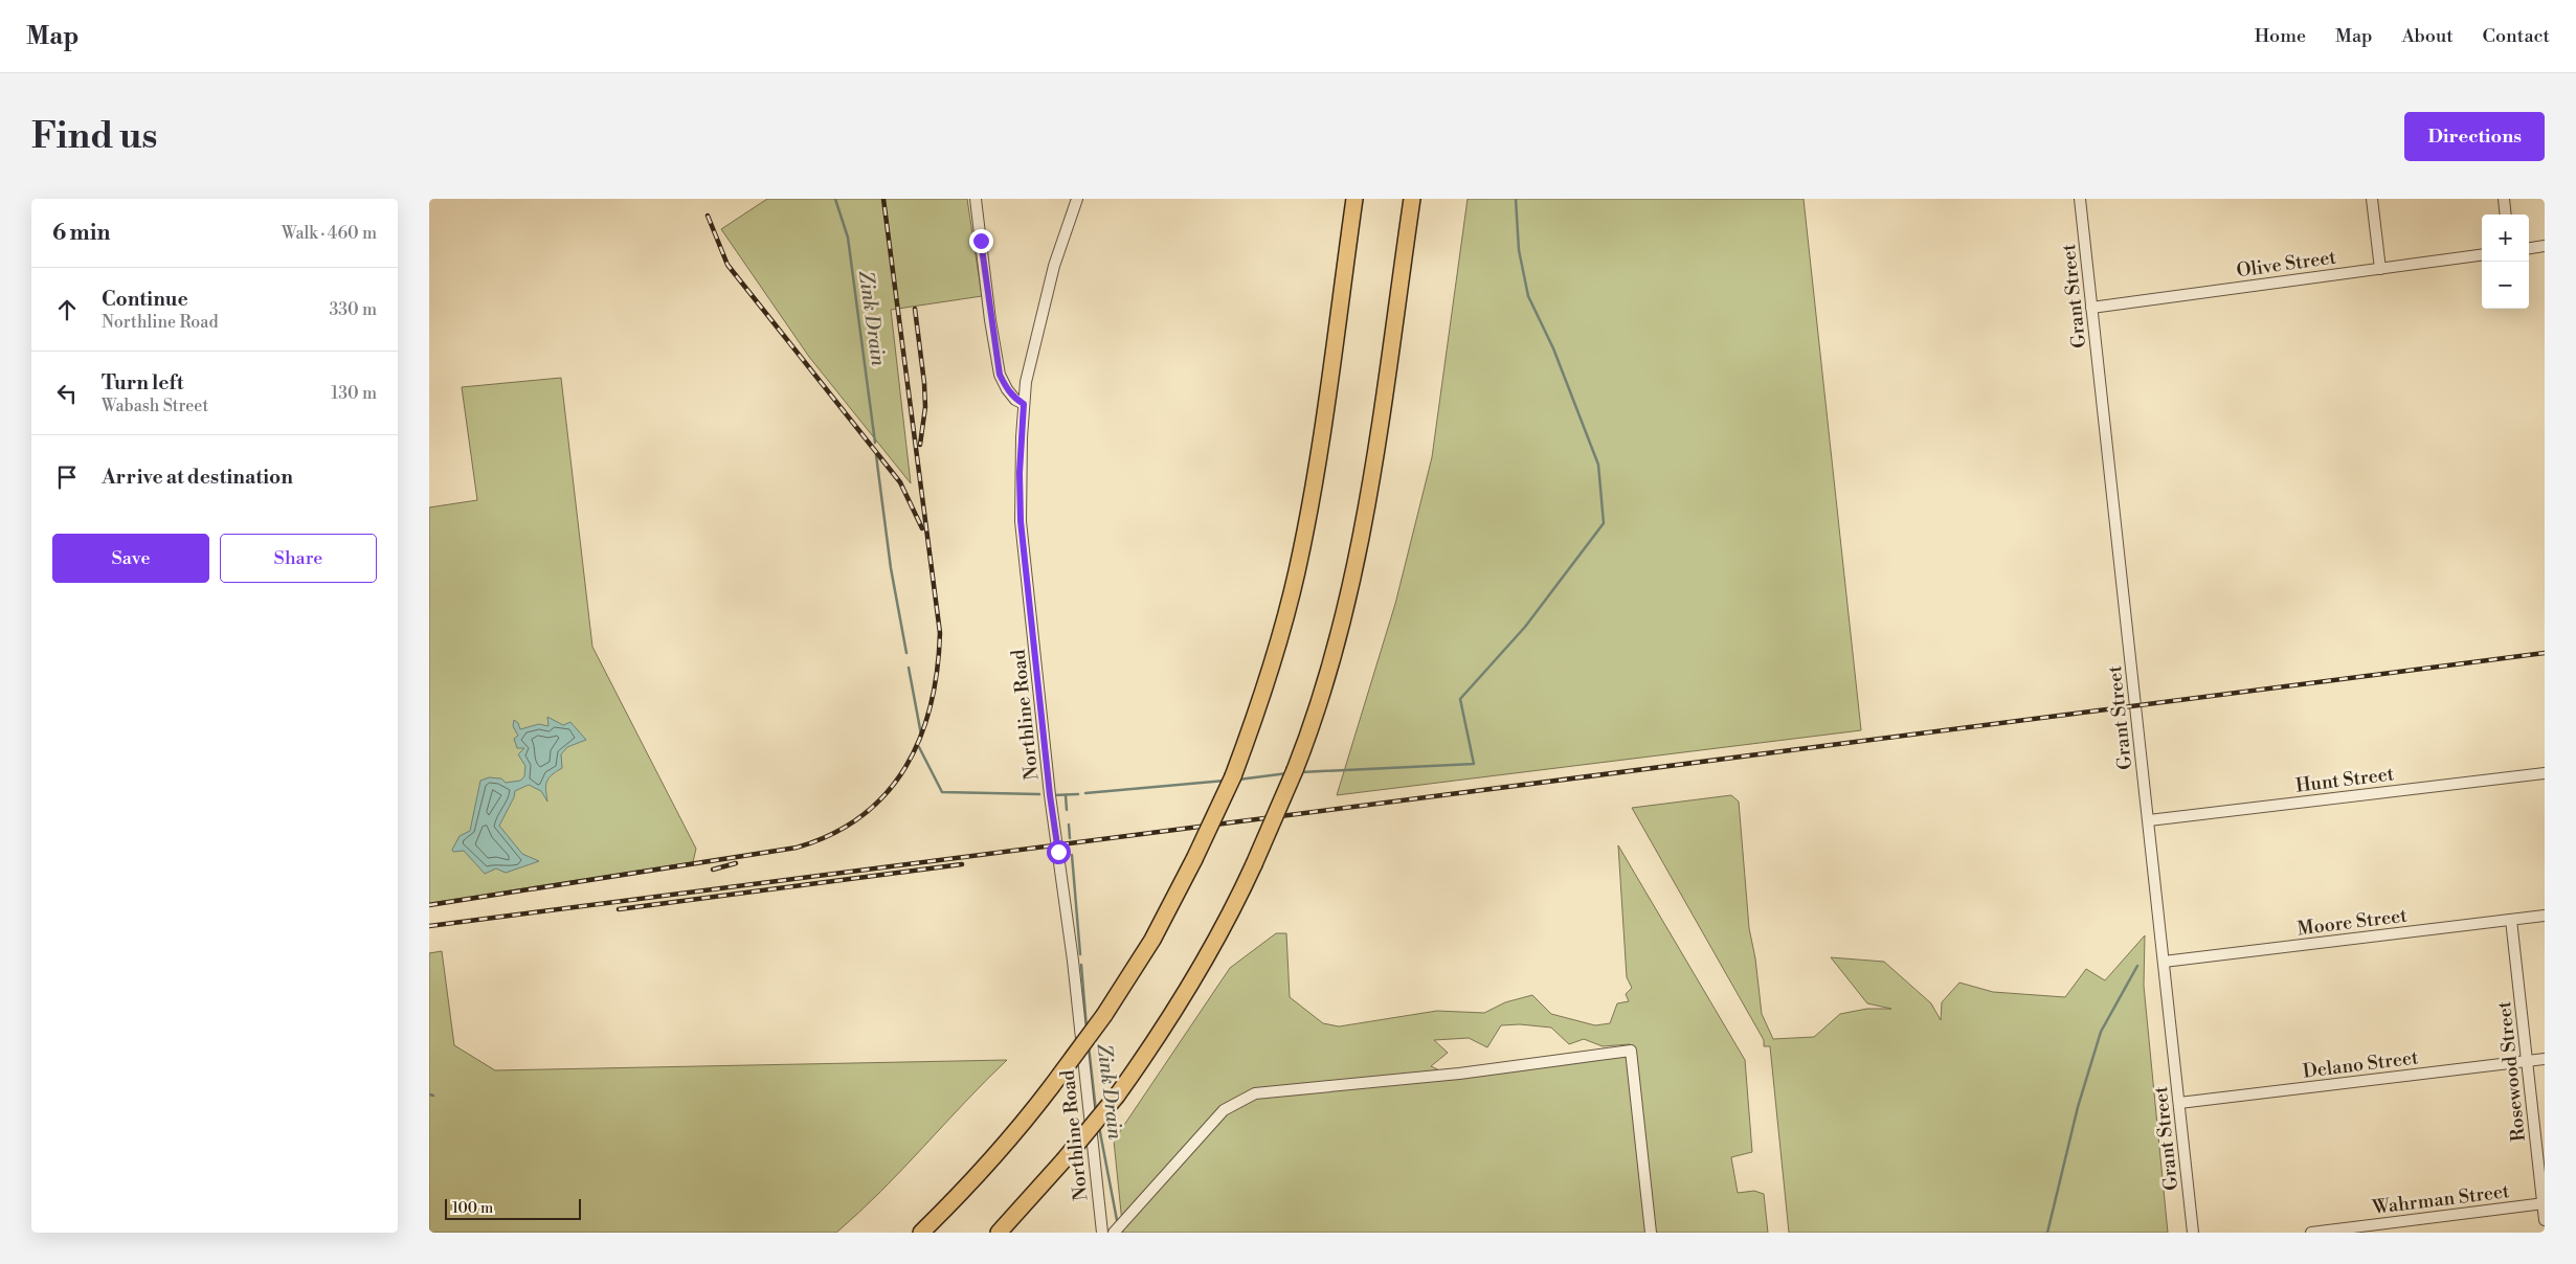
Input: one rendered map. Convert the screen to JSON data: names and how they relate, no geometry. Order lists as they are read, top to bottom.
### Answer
{
  "streets": {
    "street": [
      "Olive Street",
      "Grant Street",
      "Northline Road",
      "Hunt Street",
      "Moore Street",
      "Delano Street",
      "Rosewood Street",
      "Wahrman Street"
    ]
  },
  "crossings": [
    ["Olive Street", "Grant Street"],
    ["Grant Street", "Hunt Street"],
    ["Grant Street", "Moore Street"],
    ["Grant Street", "Delano Street"],
    ["Moore Street", "Rosewood Street"],
    ["Delano Street", "Rosewood Street"],
    ["Rosewood Street", "Wahrman Street"]
  ],
  "water": ["Zink Drain"],
  "scale_bar": "100 m",
  "page": {
    "header": "Map",
    "nav": [
      "Home",
      "Map",
      "About",
      "Contact"
    ],
    "buttons": [
      "Directions",
      ["Save", "Share"]
    ],
    "title": "Find us",
    "heading": ["6 min", "Walk · 460 m"],
    "map_buttons": ["+", "−"],
    "list": [
      ["Continue", "Northline Road", "330 m"],
      ["Turn left", "Wabash Street", "130 m"],
      "Arrive at destination"
    ],
    "scale": "100 m"
  }
}
